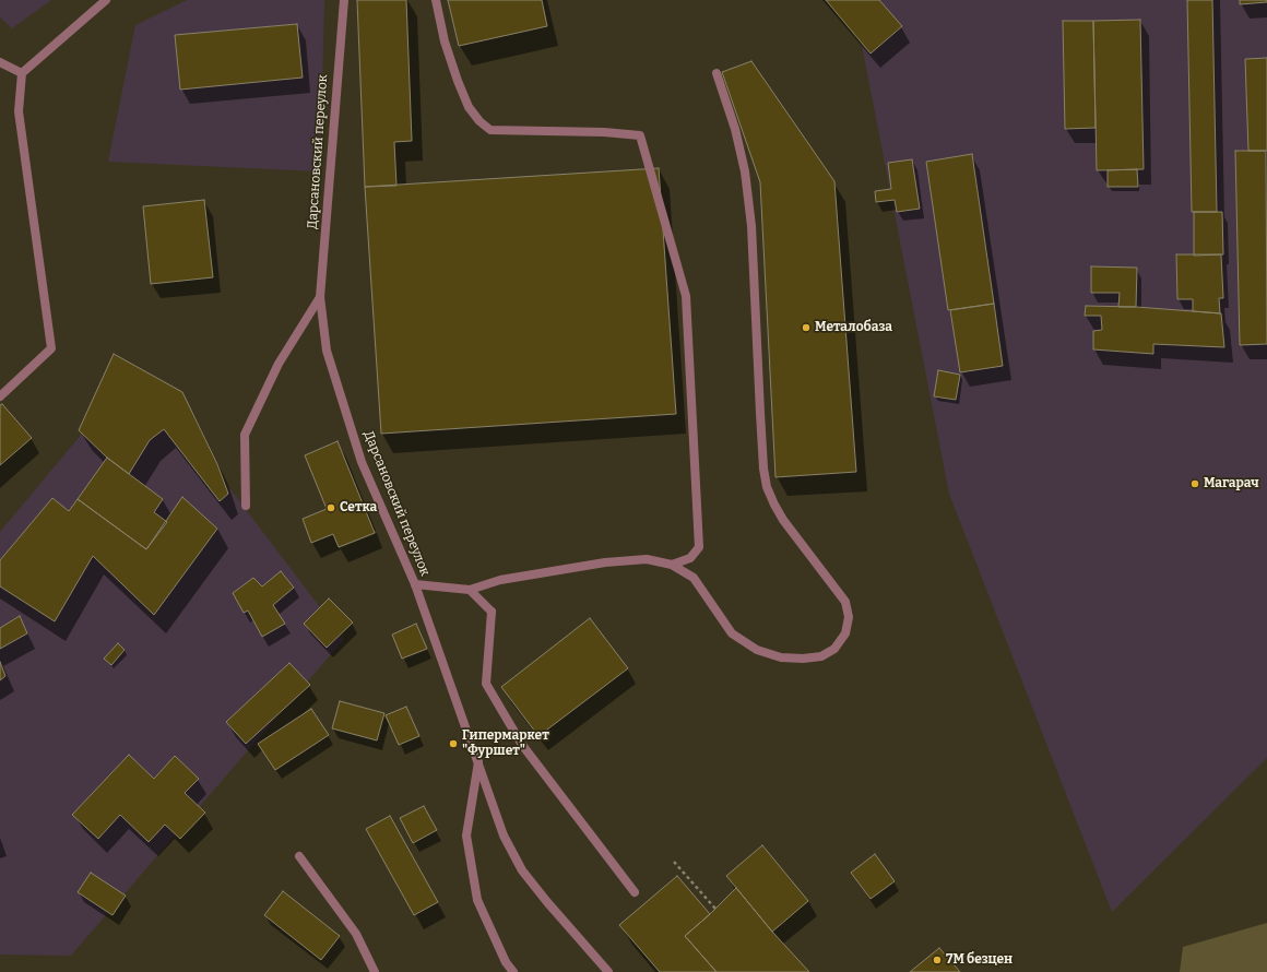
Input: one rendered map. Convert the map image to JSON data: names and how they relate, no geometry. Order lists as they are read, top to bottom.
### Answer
{
  "streets": {
    "street": ["Дарсановский переулок"]
  },
  "places": [
    "Металобаза",
    "Магарач",
    "Сетка",
    "Гипермаркет \"Фуршет\"",
    "7М безцен"
  ]
}
